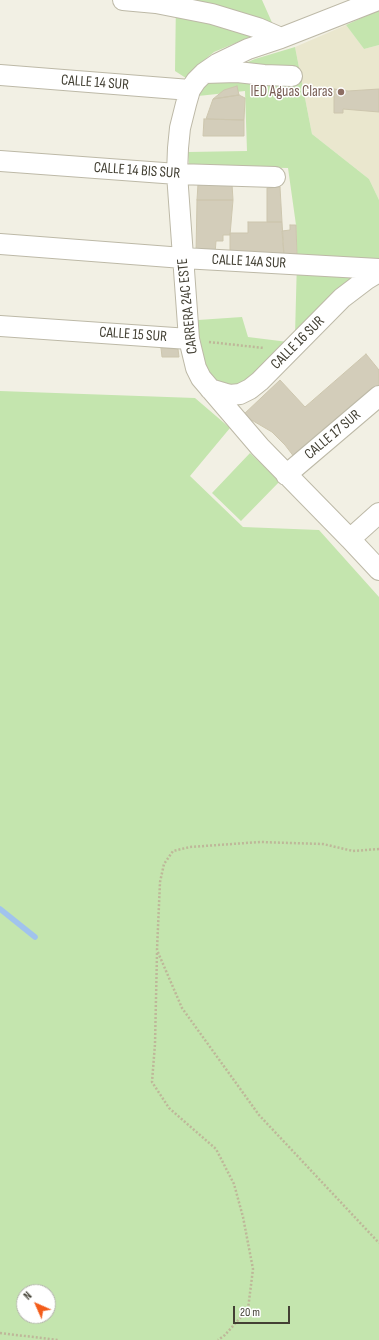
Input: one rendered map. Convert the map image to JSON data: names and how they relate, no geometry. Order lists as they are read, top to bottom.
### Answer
{
  "streets": {
    "street": [
      "CALLE 14 SUR",
      "CALLE 14 BIS SUR",
      "CALLE 14A SUR",
      "CARRERA 24C ESTE",
      "CALLE 15 SUR",
      "CALLE 16 SUR",
      "CALLE 17 SUR"
    ]
  },
  "crossings": [
    ["CALLE 14 SUR", "CARRERA 24C ESTE"],
    ["CALLE 14 BIS SUR", "CARRERA 24C ESTE"],
    ["CALLE 14A SUR", "CARRERA 24C ESTE"],
    ["CARRERA 24C ESTE", "CALLE 15 SUR"],
    ["CARRERA 24C ESTE", "CALLE 16 SUR"],
    ["CARRERA 24C ESTE", "CALLE 17 SUR"],
    ["CALLE 15 SUR", "CALLE 16 SUR"]
  ],
  "places": ["IED Aguas Claras"],
  "scale_bar": "20 m",
  "north": "top left"
}
